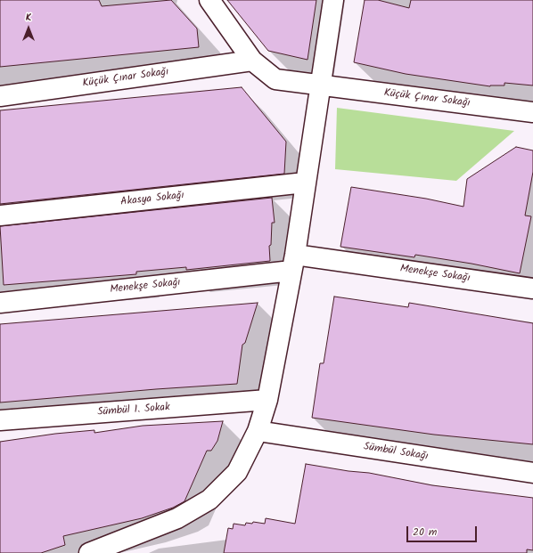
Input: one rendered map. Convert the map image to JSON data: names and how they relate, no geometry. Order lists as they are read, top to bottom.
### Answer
{
  "streets": {
    "street": [
      "Küçük Çınar Sokağı",
      "Akasya Sokağı",
      "Menekşe Sokağı",
      "Sümbül 1. Sokak",
      "Sümbül Sokağı"
    ]
  },
  "scale_bar": "20 m",
  "north": "top"
}
